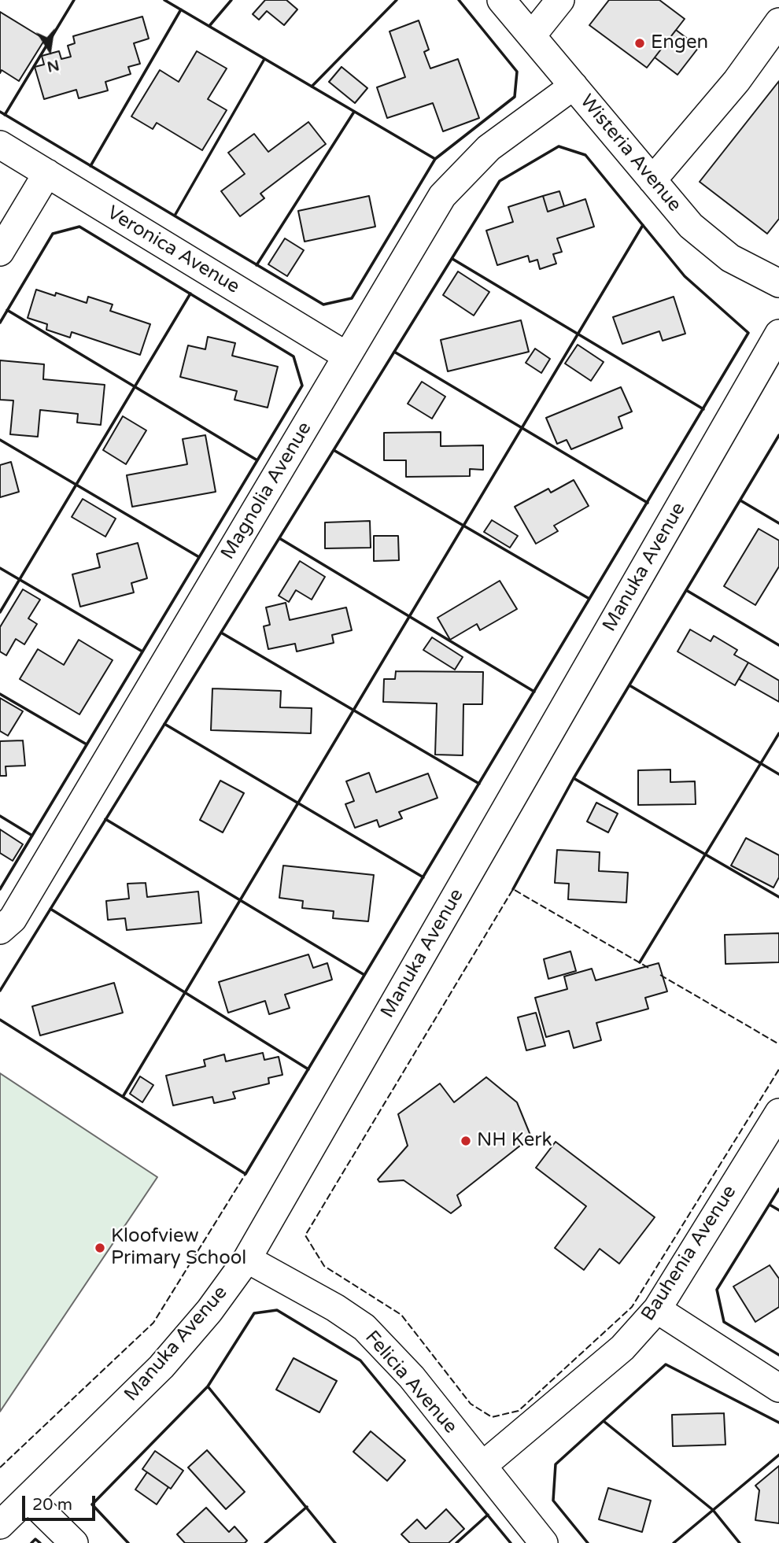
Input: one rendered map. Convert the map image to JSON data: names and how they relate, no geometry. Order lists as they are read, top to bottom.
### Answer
{
  "streets": {
    "street": [
      "Wisteria Avenue",
      "Veronica Avenue",
      "Magnolia Avenue",
      "Manuka Avenue",
      "Bauhenia Avenue",
      "Felicia Avenue"
    ]
  },
  "crossings": [
    ["Wisteria Avenue", "Magnolia Avenue"],
    ["Veronica Avenue", "Magnolia Avenue"],
    ["Manuka Avenue", "Felicia Avenue"],
    ["Bauhenia Avenue", "Felicia Avenue"]
  ],
  "places": ["Engen", "NH Kerk", "Kloofview Primary School"],
  "scale_bar": "20 m",
  "north": "bottom"
}
